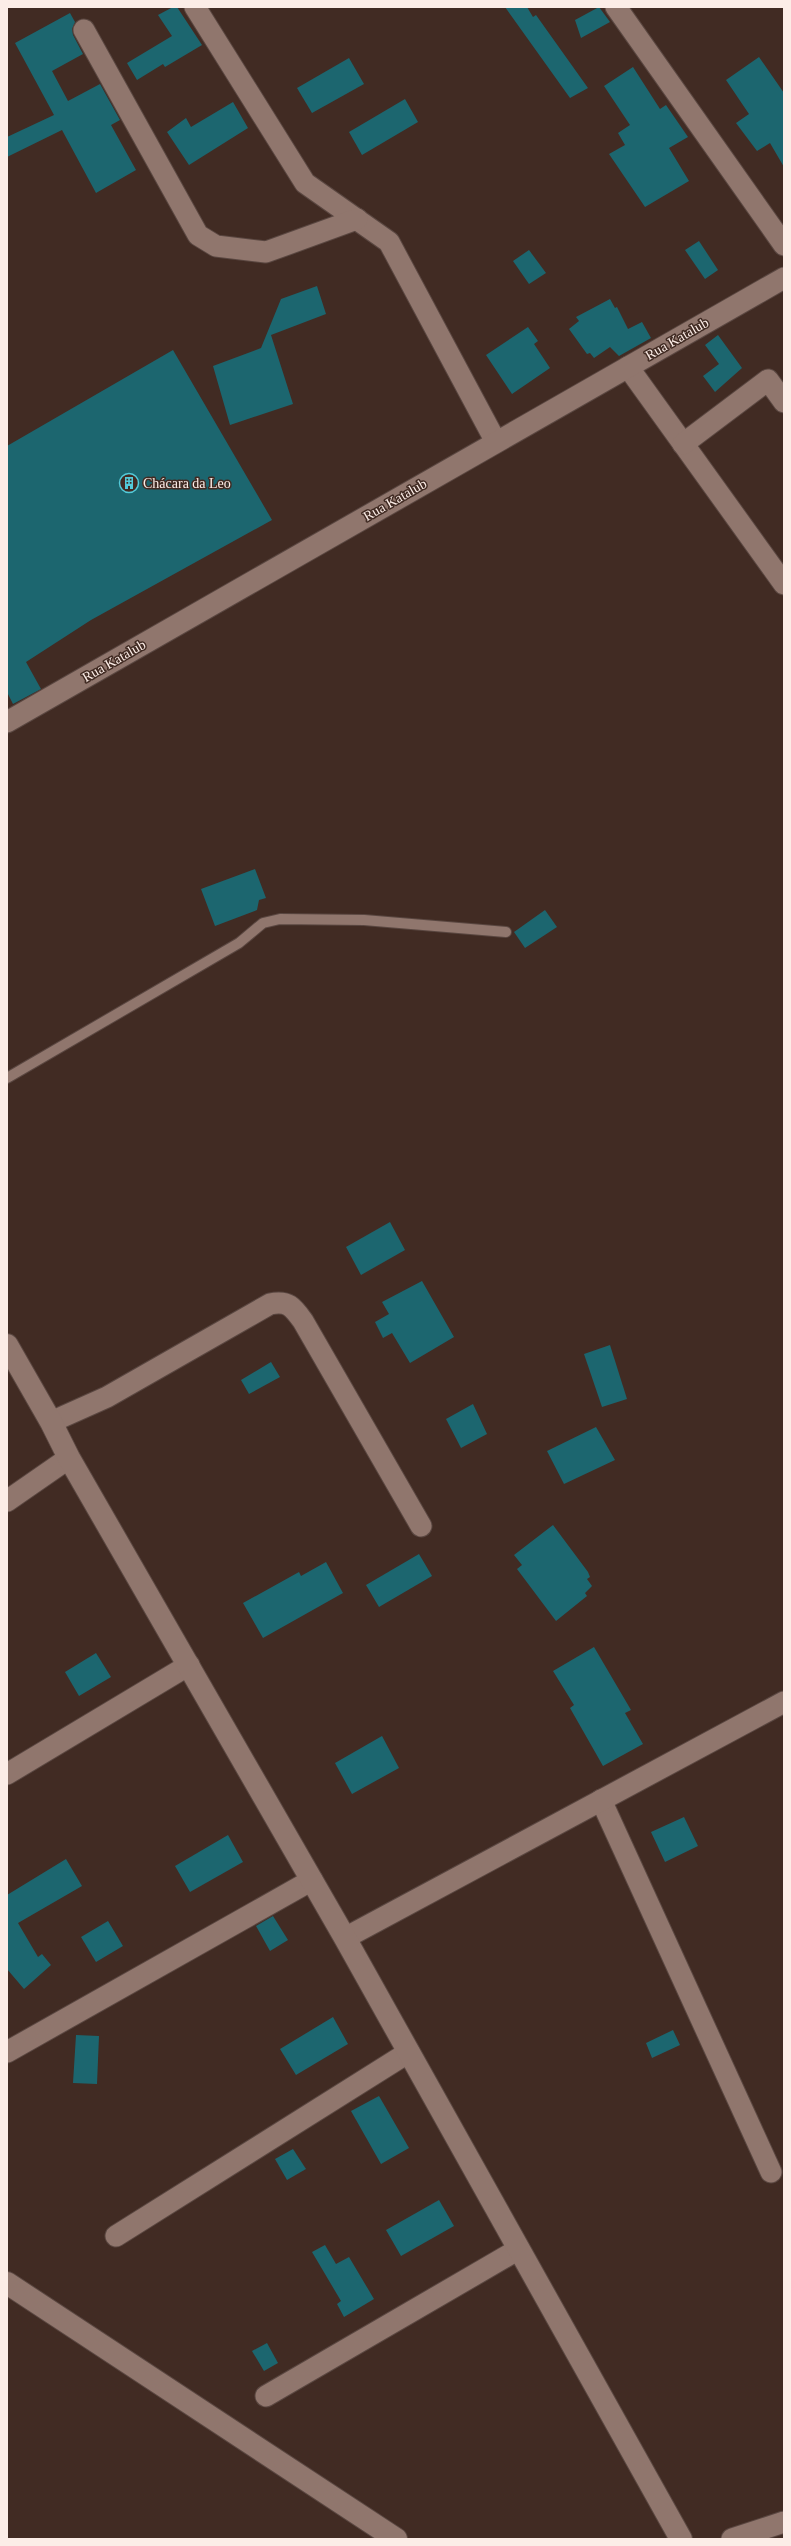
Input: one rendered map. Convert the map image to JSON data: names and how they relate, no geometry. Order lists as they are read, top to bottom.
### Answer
{
  "streets": {
    "street": ["Rua Katalub"]
  },
  "places": {
    "building": ["Chácara da Leo"]
  }
}
